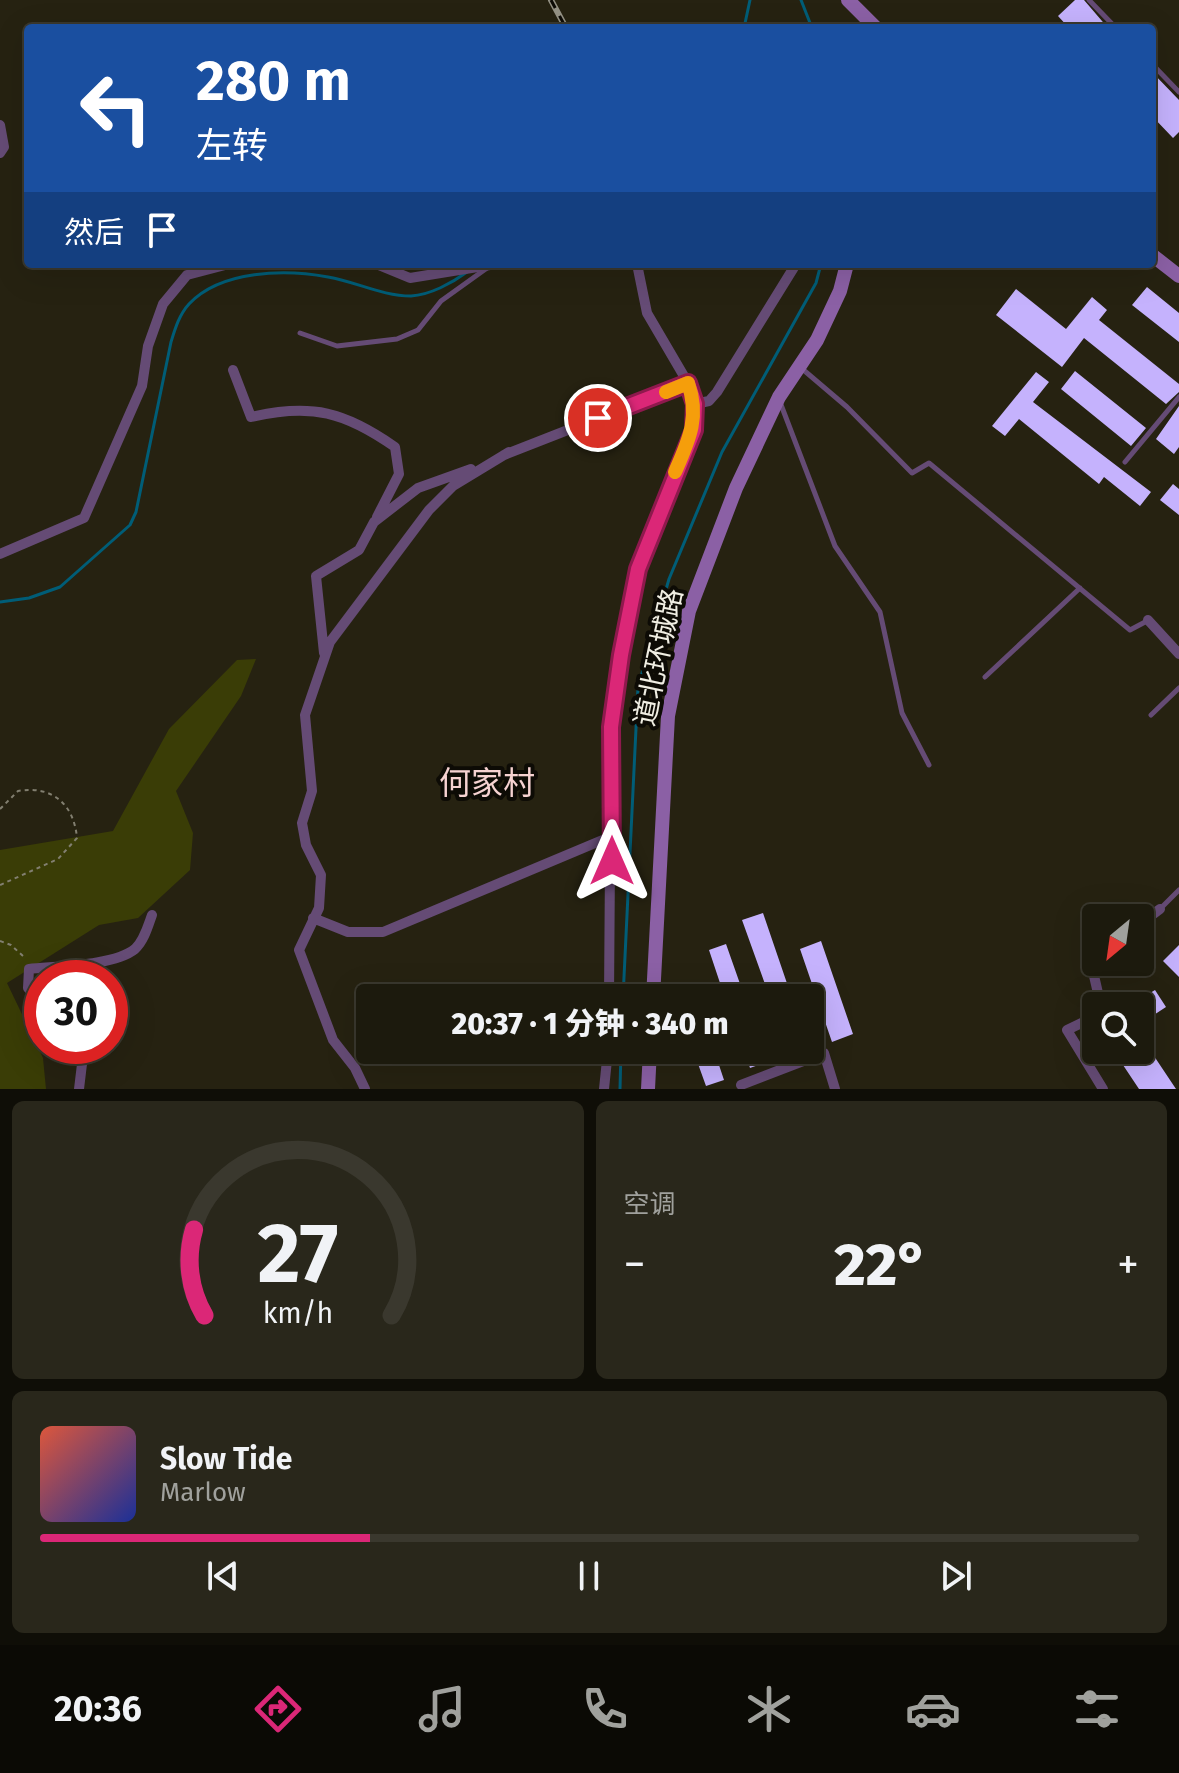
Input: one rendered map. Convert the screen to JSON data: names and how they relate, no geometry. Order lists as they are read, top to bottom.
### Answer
{
  "streets": {
    "street": ["道北环城路"]
  },
  "districts": ["何家村"],
  "north": "bottom left",
  "page": {
    "turn": ["280 m", "左转"],
    "then": "然后",
    "limit": "30",
    "trip": "20:37 · 1 分钟 · 340 m",
    "tile": "空调",
    "heat": ["−", "22°", "+"],
    "song": ["Slow Tide", "Marlow"],
    "tabs": "20:36",
    "gauge": ["27", "km/h"]
  }
}
